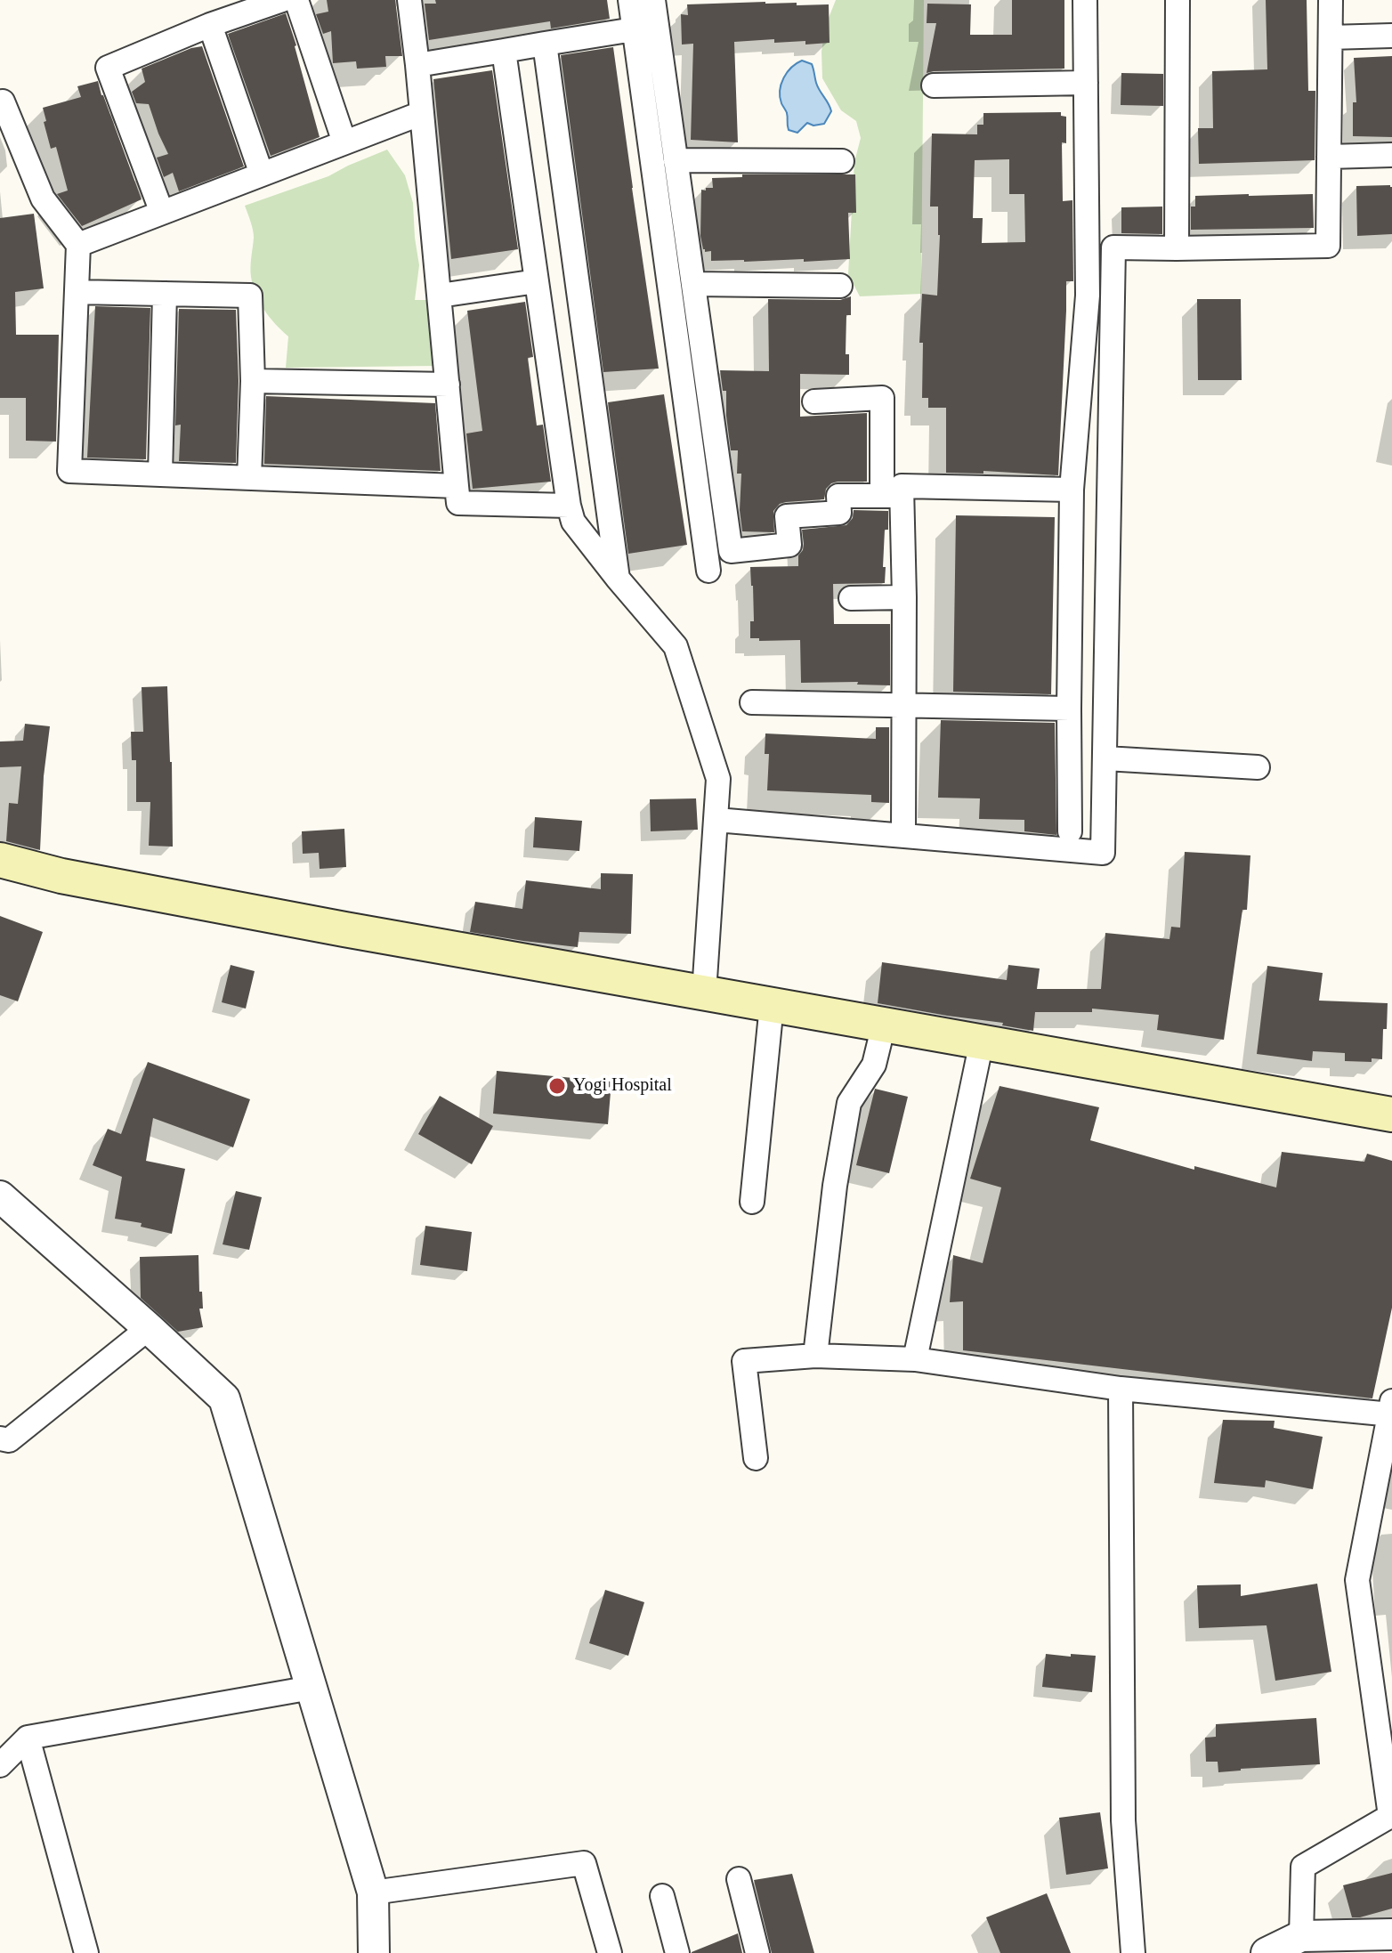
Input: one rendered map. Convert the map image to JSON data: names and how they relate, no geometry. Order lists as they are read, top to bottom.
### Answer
{
  "places": ["Yogi Hospital"]
}
